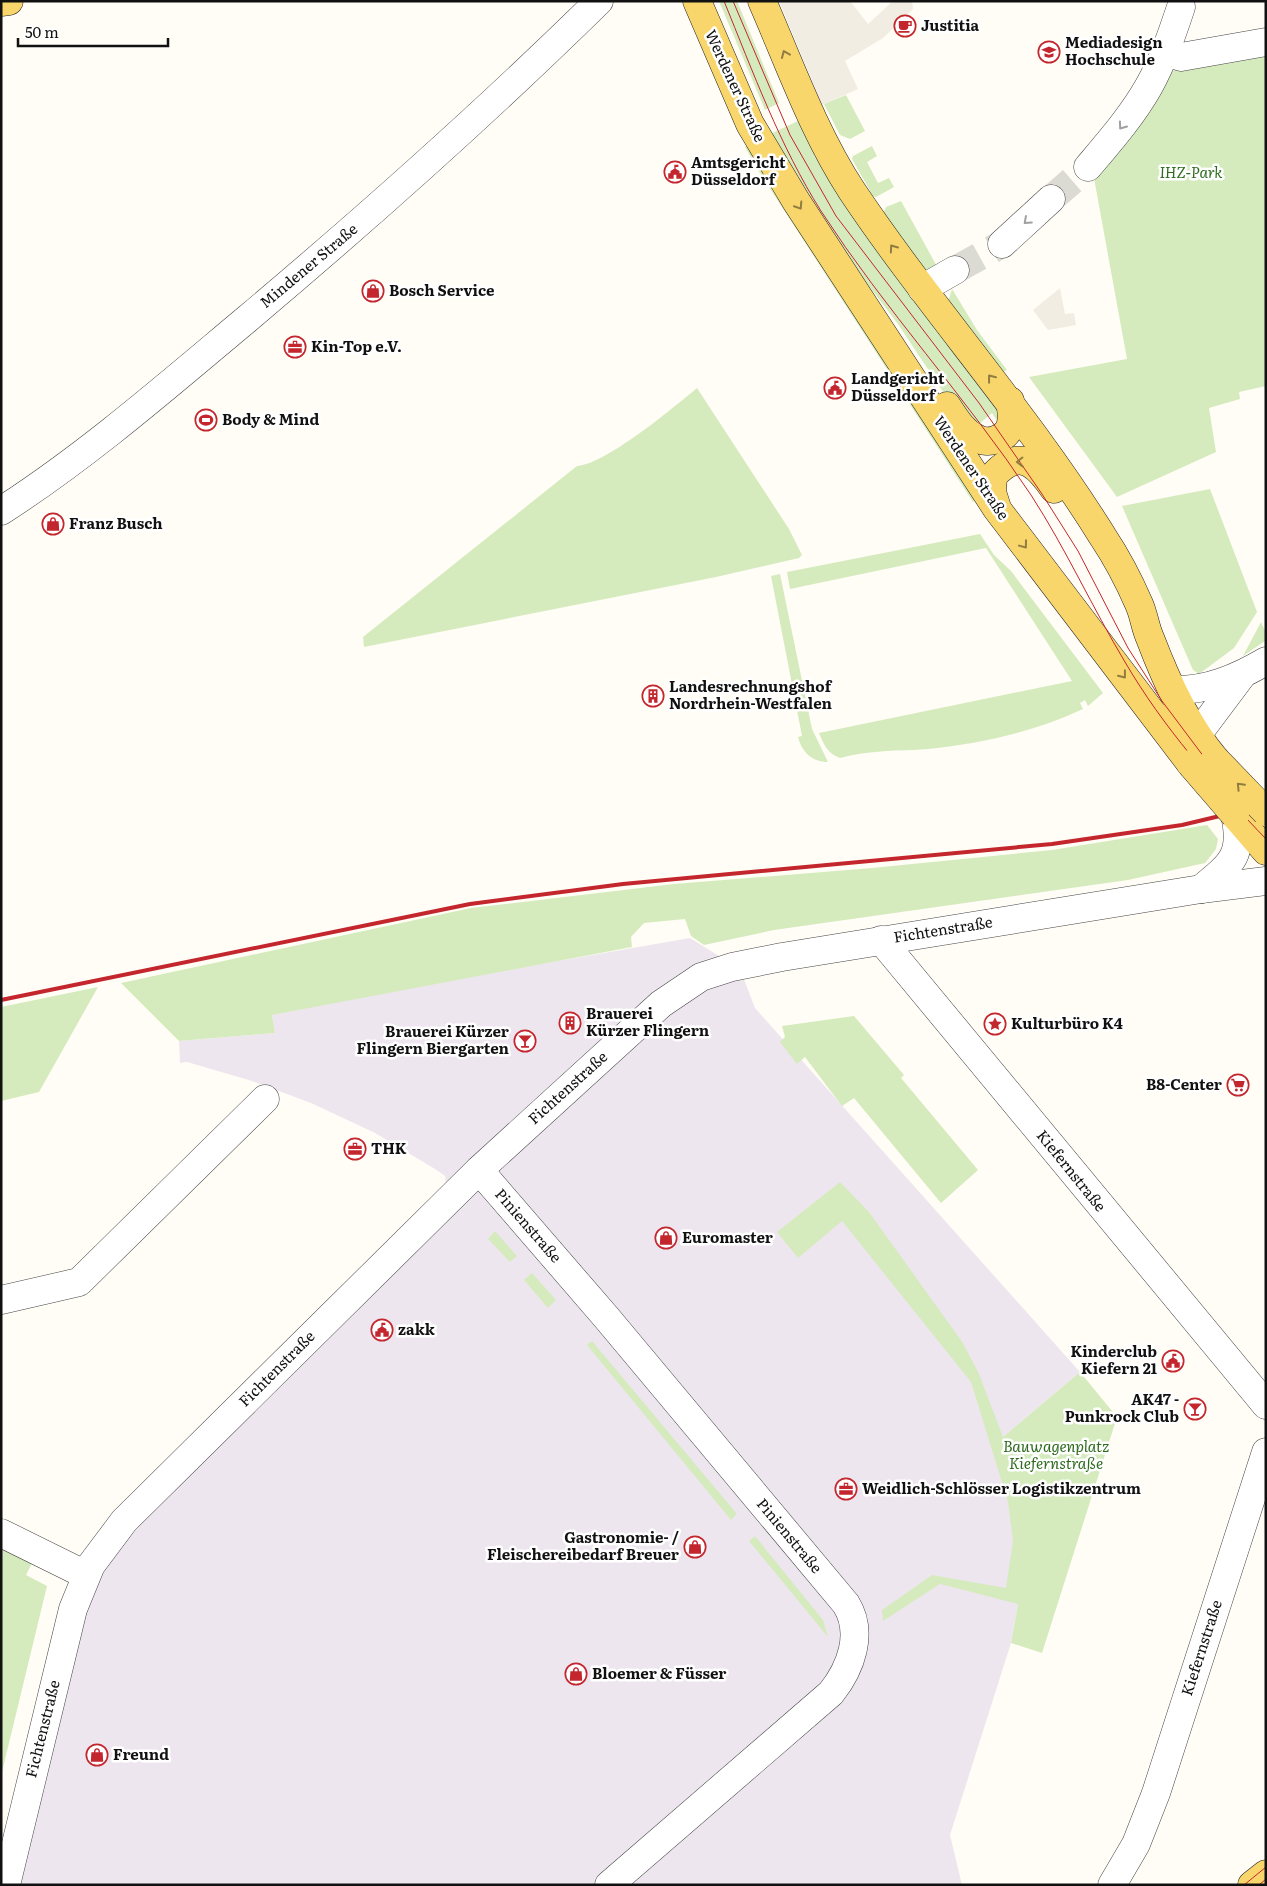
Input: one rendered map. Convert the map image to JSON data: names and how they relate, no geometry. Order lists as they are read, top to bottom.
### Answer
{
  "streets": {
    "main road": ["Werdener Straße"],
    "street": [
      "Mindener Straße",
      "Fichtenstraße",
      "Kiefernstraße",
      "Pinienstraße"
    ]
  },
  "crossings": [
    ["Fichtenstraße", "Kiefernstraße"],
    ["Fichtenstraße", "Pinienstraße"]
  ],
  "parks": ["IHZ-Park", "Bauwagenplatz Kiefernstraße"],
  "places": {
    "cafe": ["Justitia"],
    "school or university": ["Mediadesign Hochschule"],
    "public building": [
      "Amtsgericht Düsseldorf",
      "Landgericht Düsseldorf",
      "zakk",
      "Kinderclub Kiefern 21"
    ],
    "shop": [
      "Bosch Service",
      "Franz Busch",
      "Euromaster",
      "Gastronomie- / Fleischereibedarf Breuer",
      "Bloemer & Füsser",
      "Freund"
    ],
    "office": ["Kin-Top e.V.", "THK", "Weidlich-Schlösser Logistikzentrum"],
    "sports": ["Body & Mind"],
    "building": ["Landesrechnungshof Nordrhein-Westfalen", "Brauerei Kürzer Flingern"],
    "place": ["Kulturbüro K4"],
    "bar": ["Brauerei Kürzer Flingern Biergarten", "AK47 - Punkrock Club"],
    "supermarket": ["B8-Center"]
  },
  "scale_bar": "50 m"
}
